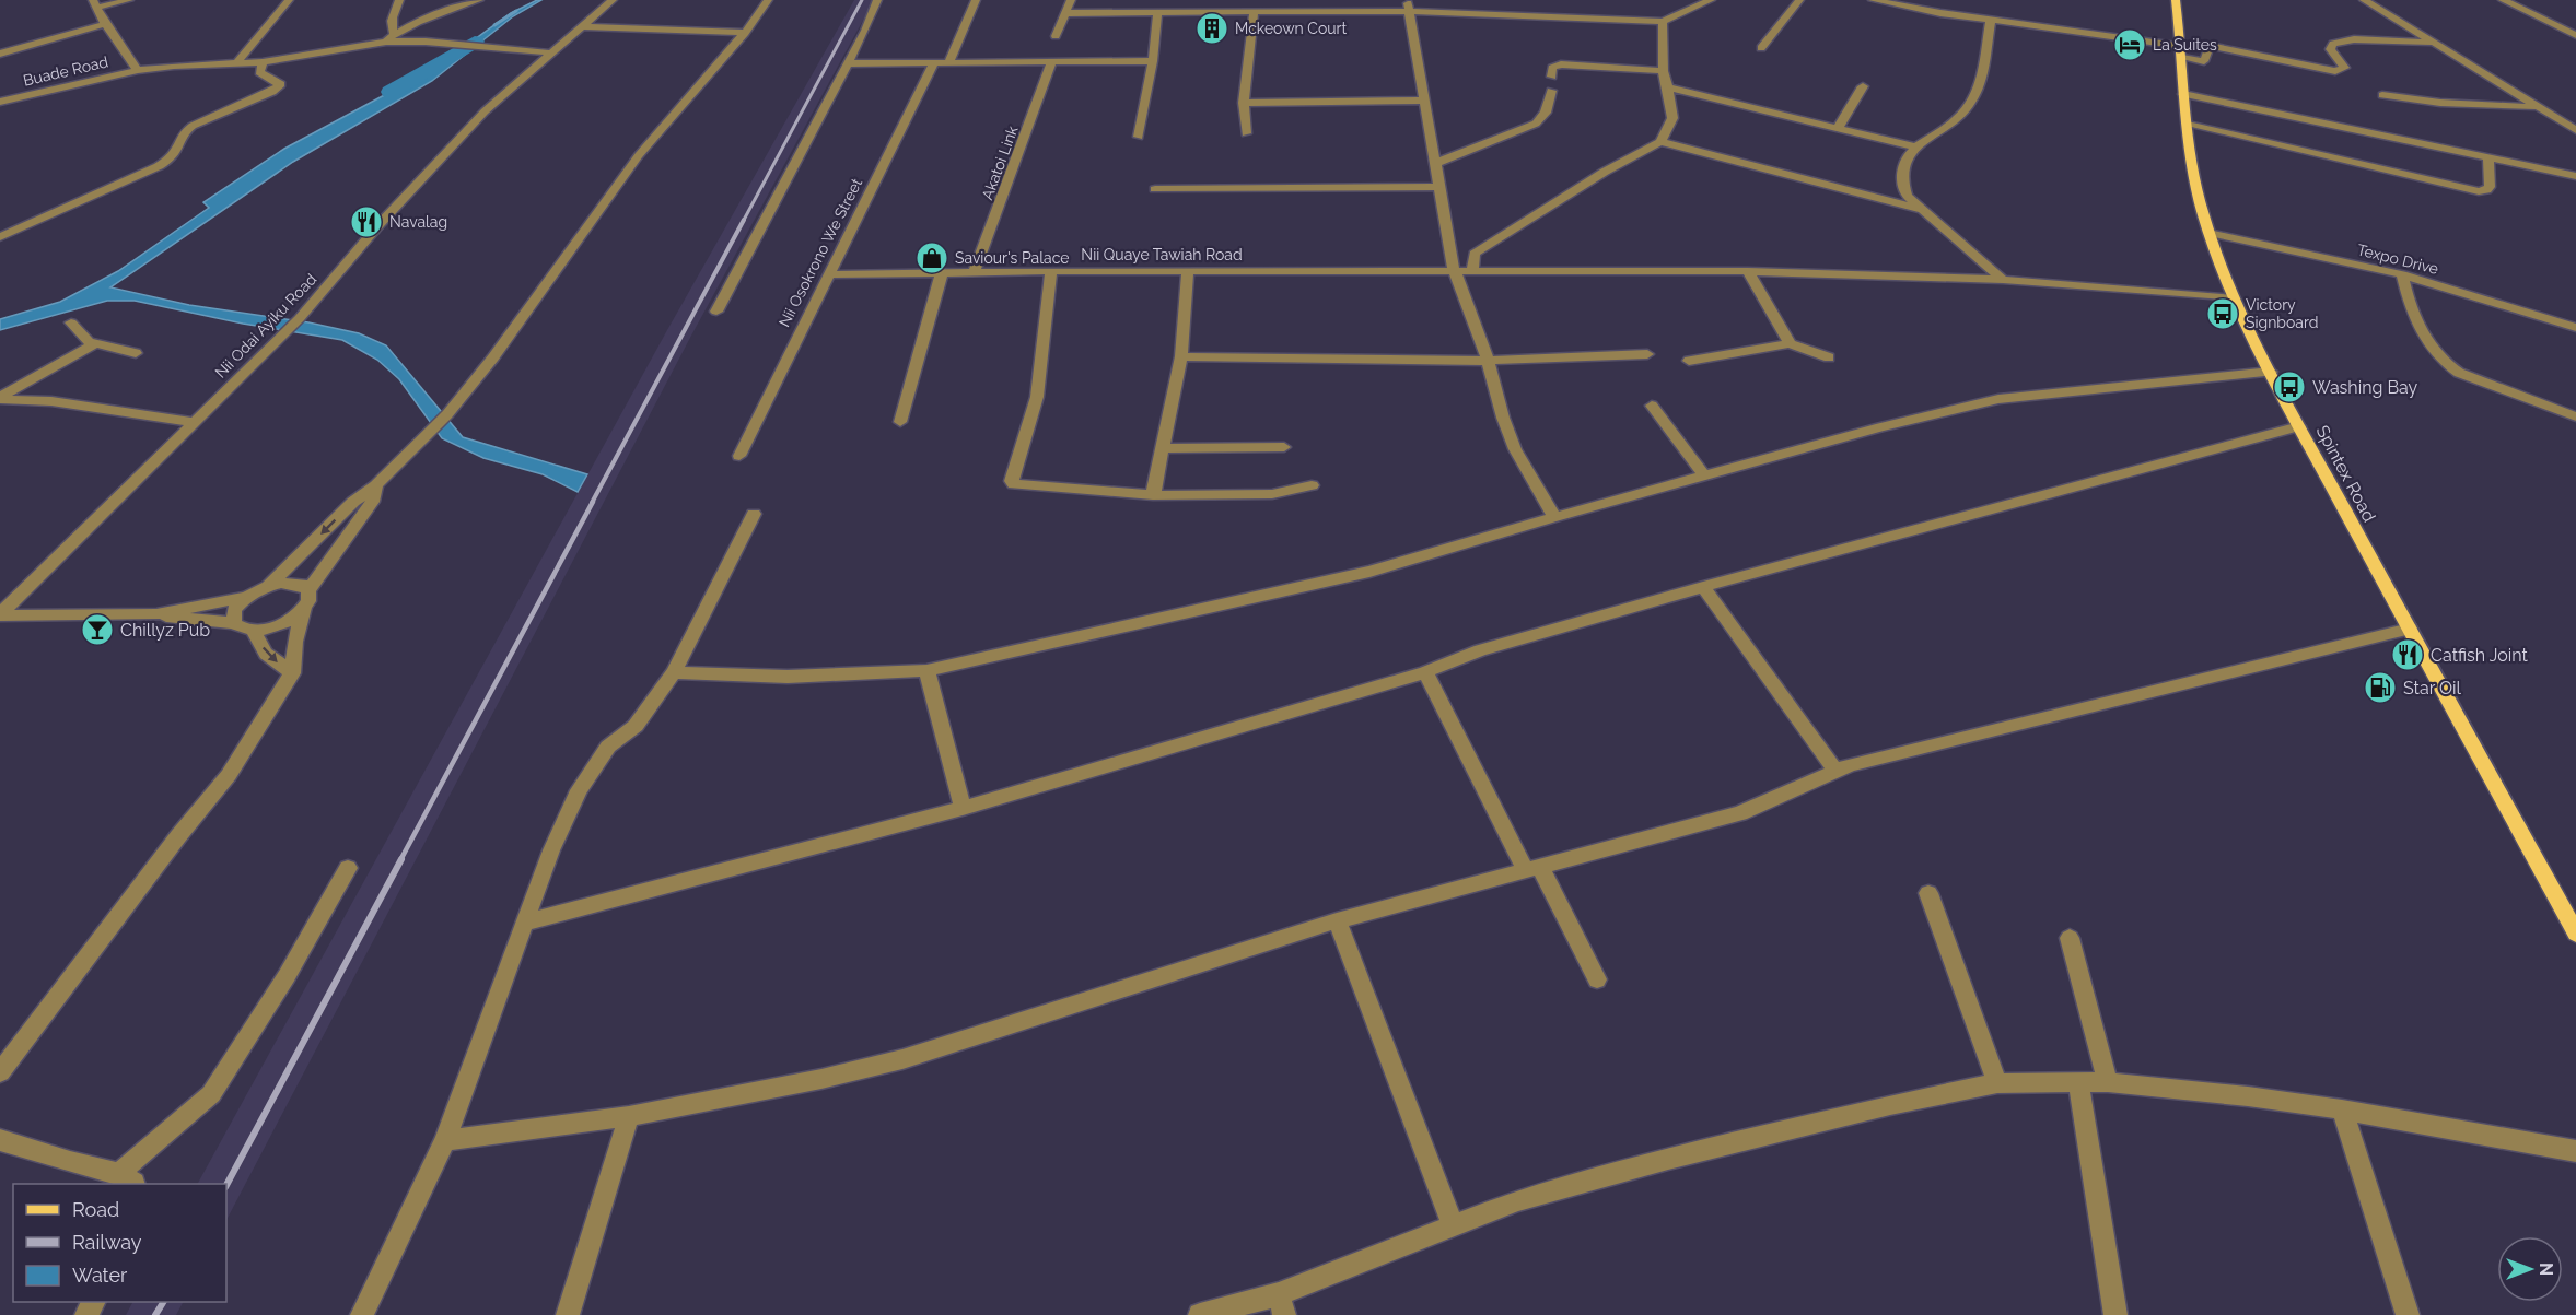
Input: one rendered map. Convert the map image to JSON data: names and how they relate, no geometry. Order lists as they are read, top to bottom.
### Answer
{
  "streets": {
    "main road": ["Spintex Road"],
    "street": [
      "Buade Road",
      "Akatoi Link",
      "Nii Osokrono We Street",
      "Nii Quaye Tawiah Road",
      "Texpo Drive",
      "Nii Odai Ayiku Road"
    ]
  },
  "crossings": [
    ["Akatoi Link", "Nii Quaye Tawiah Road"],
    ["Nii Osokrono We Street", "Nii Quaye Tawiah Road"],
    ["Nii Quaye Tawiah Road", "Spintex Road"],
    ["Texpo Drive", "Spintex Road"]
  ],
  "places": {
    "building": ["Mckeown Court"],
    "hotel": ["La Suites"],
    "restaurant": ["Navalag", "Catfish Joint"],
    "shop": ["Saviour's Palace"],
    "bus stop": ["Victory Signboard", "Washing Bay"],
    "bar": ["Chillyz Pub"],
    "fuel station": ["Star Oil"]
  },
  "legend": ["Road", "Railway", "Water"],
  "north": "right"
}
